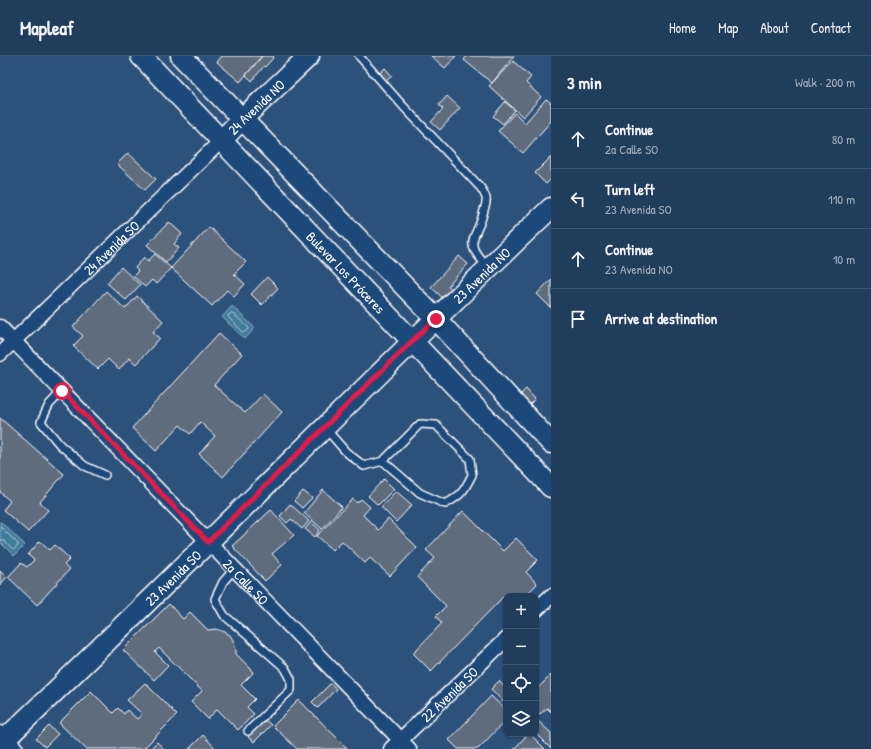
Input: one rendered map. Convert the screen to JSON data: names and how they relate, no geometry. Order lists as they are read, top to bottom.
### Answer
{
  "streets": {
    "street": [
      "24 Avenida NO",
      "24 Avenida SO",
      "Bulevar Los Próceres",
      "23 Avenida NO",
      "23 Avenida SO",
      "2a Calle SO",
      "22 Avenida SO"
    ]
  },
  "crossings": [
    ["24 Avenida NO", "24 Avenida SO"],
    ["24 Avenida NO", "Bulevar Los Próceres"],
    ["24 Avenida SO", "Bulevar Los Próceres"],
    ["24 Avenida SO", "2a Calle SO"],
    ["Bulevar Los Próceres", "23 Avenida NO"],
    ["Bulevar Los Próceres", "23 Avenida SO"],
    ["23 Avenida NO", "23 Avenida SO"],
    ["23 Avenida SO", "2a Calle SO"],
    ["2a Calle SO", "22 Avenida SO"]
  ],
  "page": {
    "header": "Mapleaf",
    "nav": [
      "Home",
      "Map",
      "About",
      "Contact"
    ],
    "heading": ["3 min", "Walk · 200 m"],
    "list": [
      ["Continue", "2a Calle SO", "80 m"],
      ["Turn left", "23 Avenida SO", "110 m"],
      ["Continue", "23 Avenida NO", "10 m"],
      "Arrive at destination"
    ],
    "map_buttons": ["+", "−"]
  }
}
